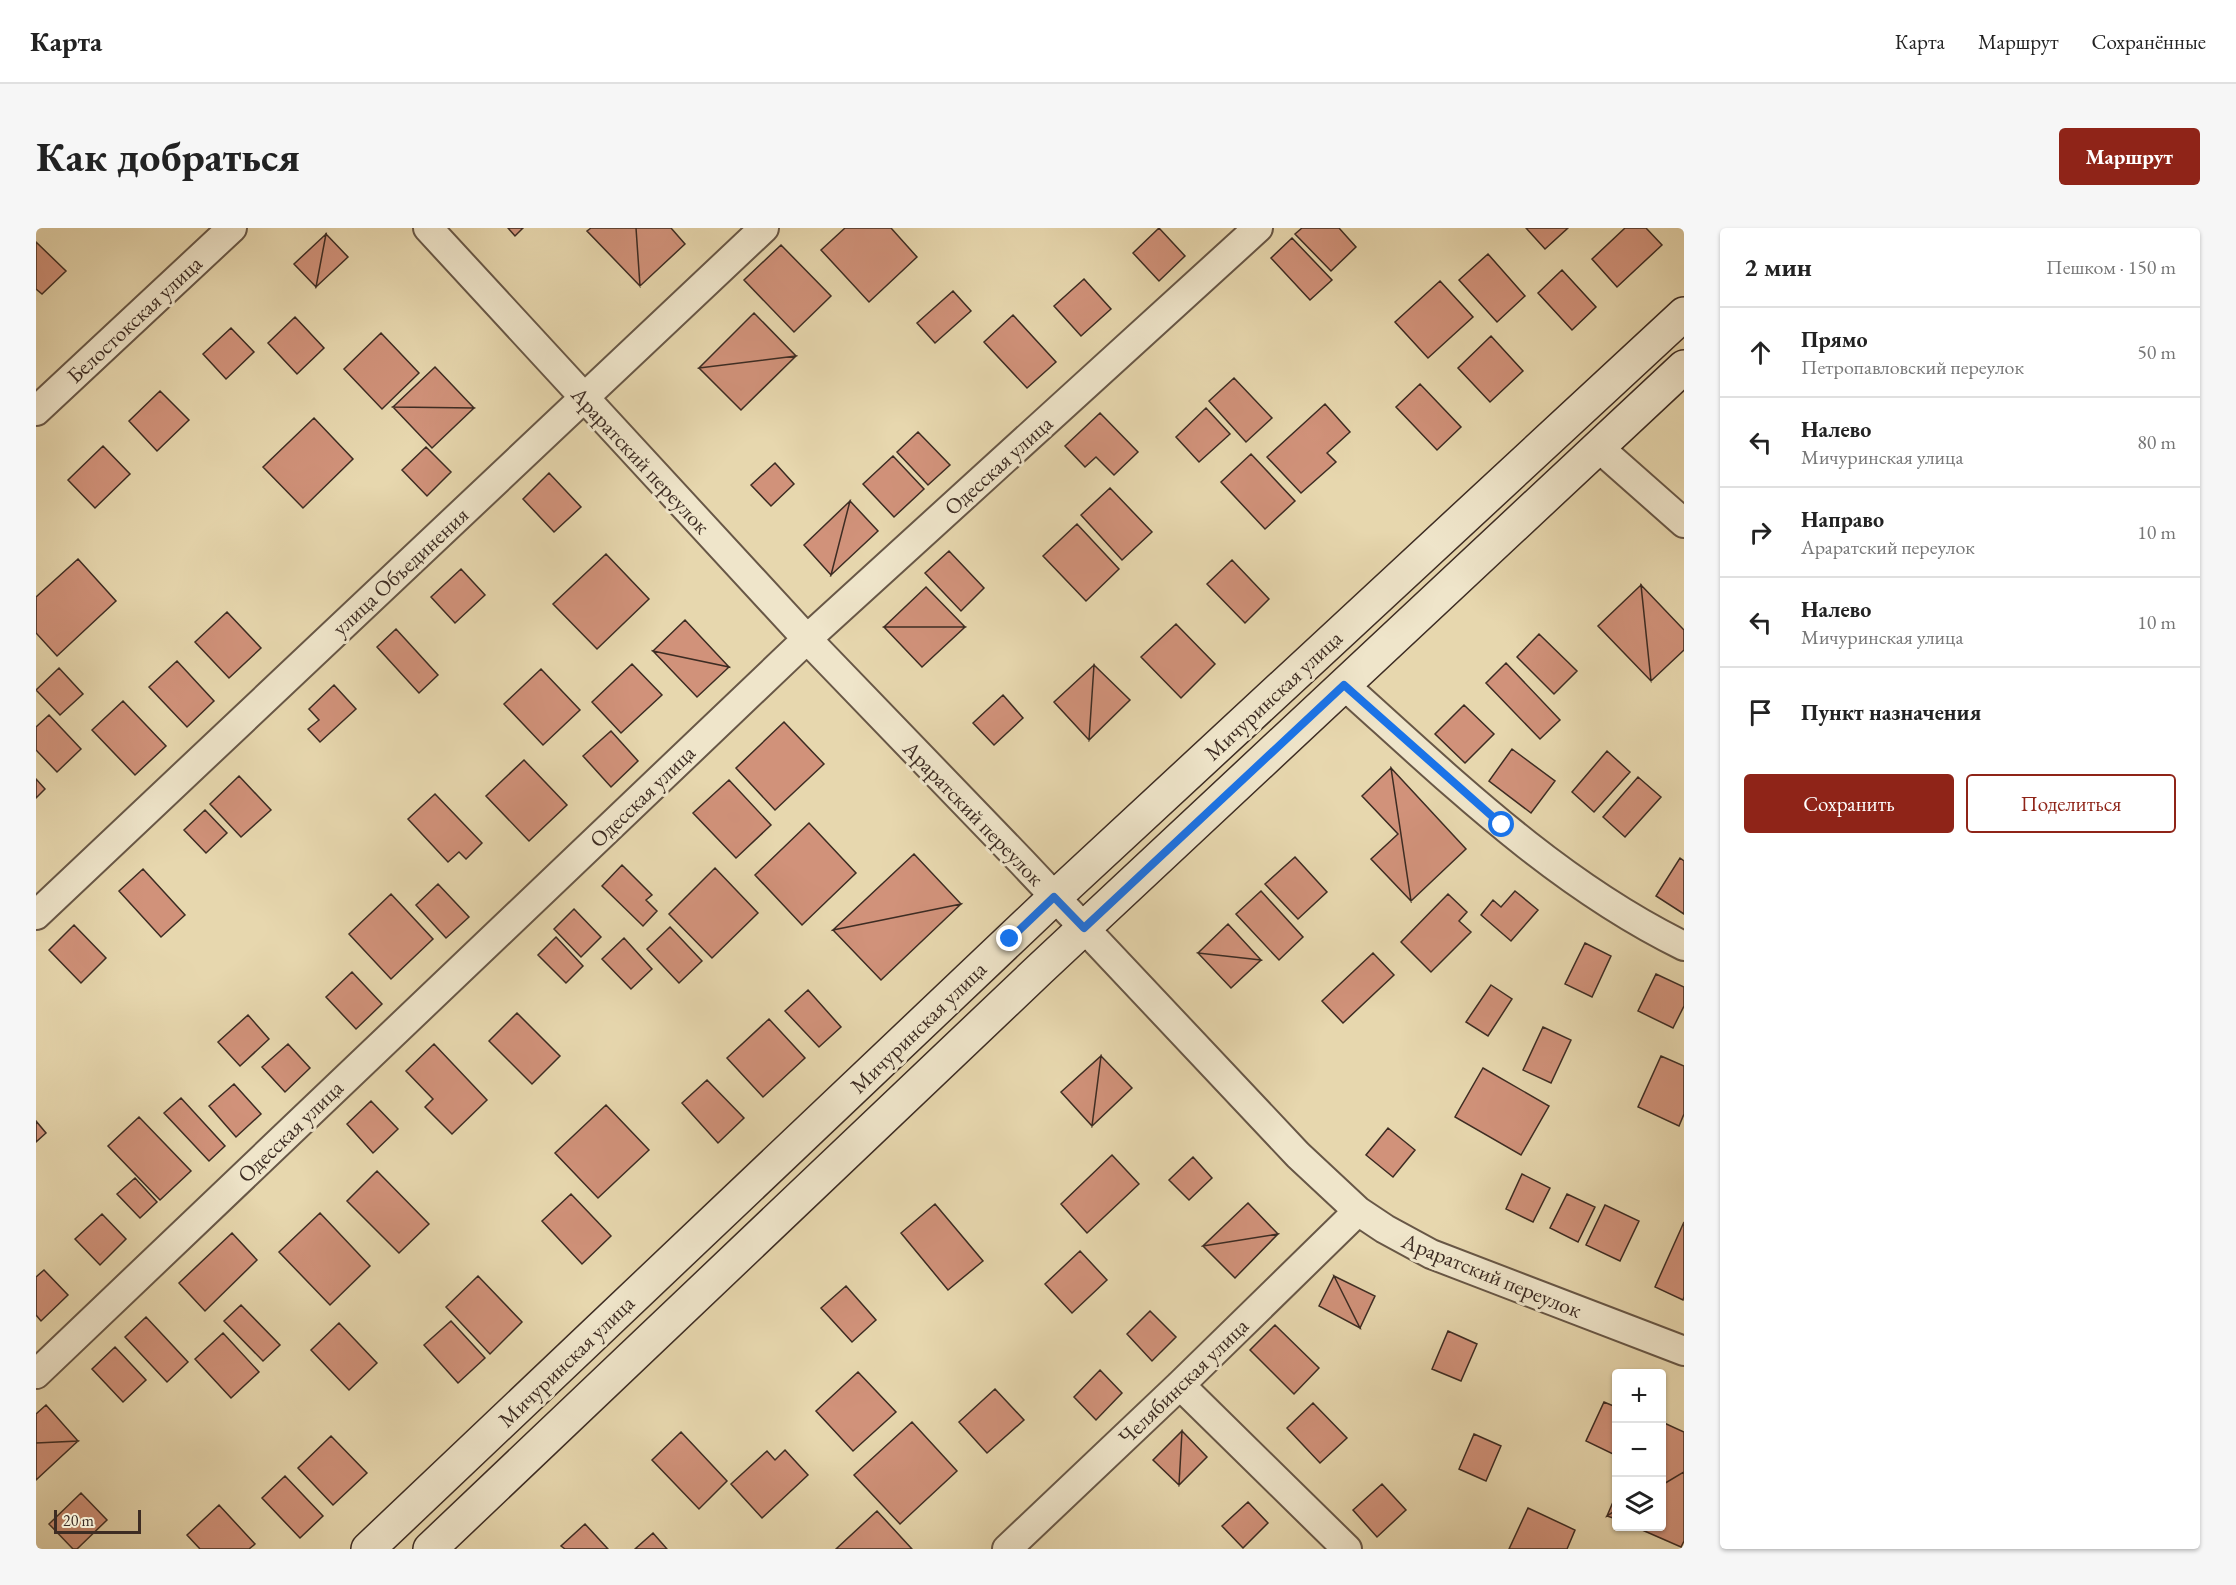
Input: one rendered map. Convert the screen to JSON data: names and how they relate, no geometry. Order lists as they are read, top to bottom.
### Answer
{
  "streets": {
    "main road": ["Мичуринская улица"],
    "street": [
      "Белостокская улица",
      "Араратский переулок",
      "Одесская улица",
      "улица Объединения",
      "Челябинская улица"
    ]
  },
  "crossings": [
    ["Араратский переулок", "Одесская улица"],
    ["Араратский переулок", "улица Объединения"],
    ["Араратский переулок", "Мичуринская улица"],
    ["Араратский переулок", "Челябинская улица"]
  ],
  "scale_bar": "20 m",
  "page": {
    "header": "Карта",
    "nav": ["Карта", "Маршрут", "Сохранённые"],
    "buttons": [
      "Маршрут",
      ["Сохранить", "Поделиться"]
    ],
    "title": "Как добраться",
    "heading": ["2 мин", "Пешком · 150 m"],
    "list": [
      ["Прямо", "Петропавловский переулок", "50 m"],
      ["Налево", "Мичуринская улица", "80 m"],
      ["Направо", "Араратский переулок", "10 m"],
      ["Налево", "Мичуринская улица", "10 m"],
      "Пункт назначения"
    ],
    "map_buttons": ["+", "−"],
    "scale": "20 m"
  }
}
